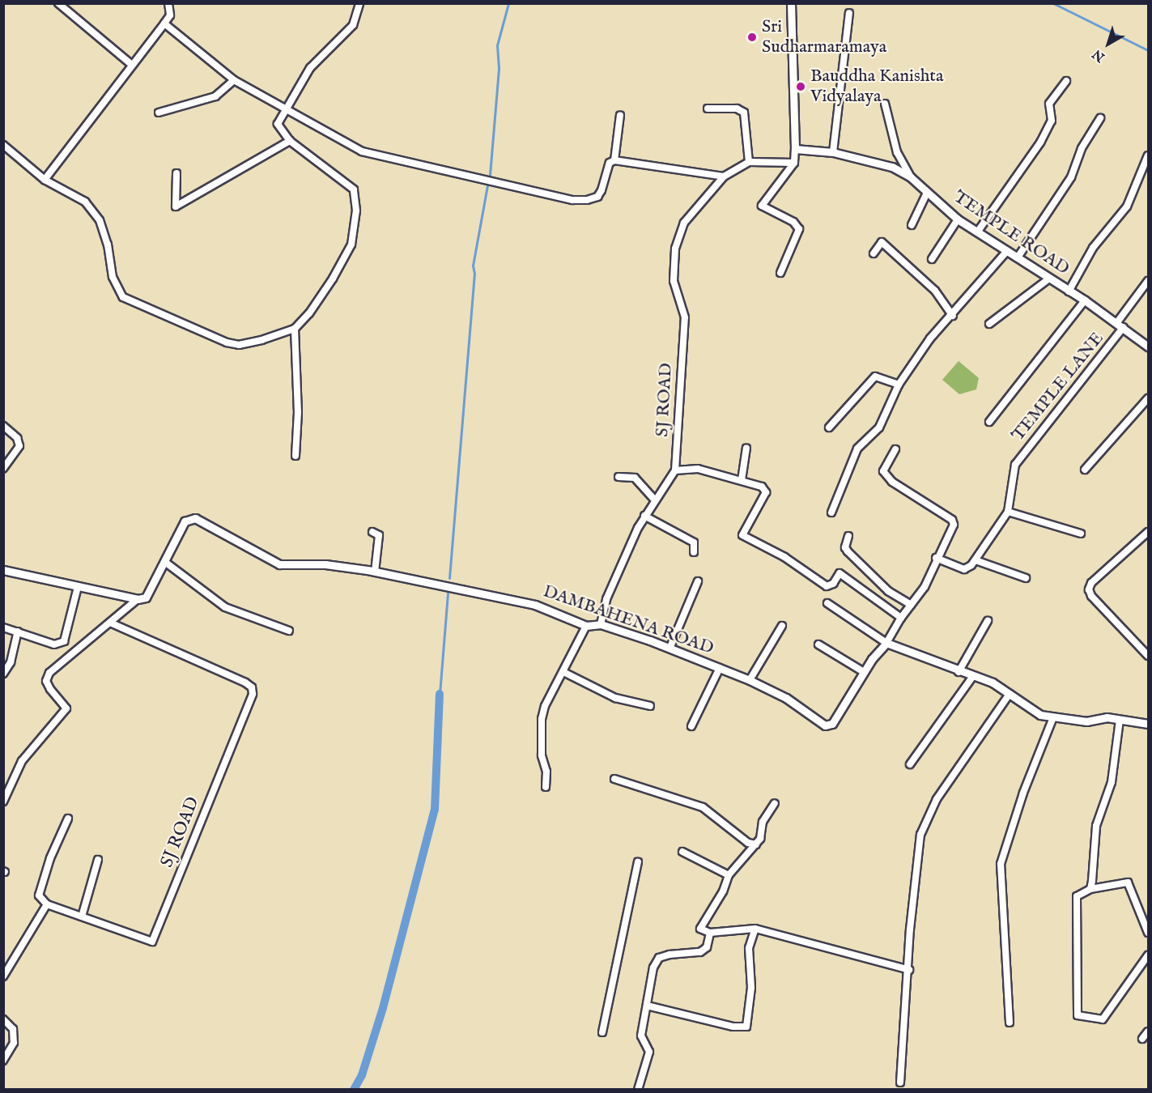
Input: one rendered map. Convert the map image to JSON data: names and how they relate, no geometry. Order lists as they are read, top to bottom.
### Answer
{
  "streets": {
    "street": [
      "TEMPLE ROAD",
      "TEMPLE LANE",
      "SJ ROAD",
      "DAMBAHENA ROAD"
    ]
  },
  "crossings": [
    ["TEMPLE ROAD", "TEMPLE LANE"]
  ],
  "places": ["Sri Sudharmaramaya", "Bauddha Kanishta Vidyalaya"],
  "north": "bottom left"
}
